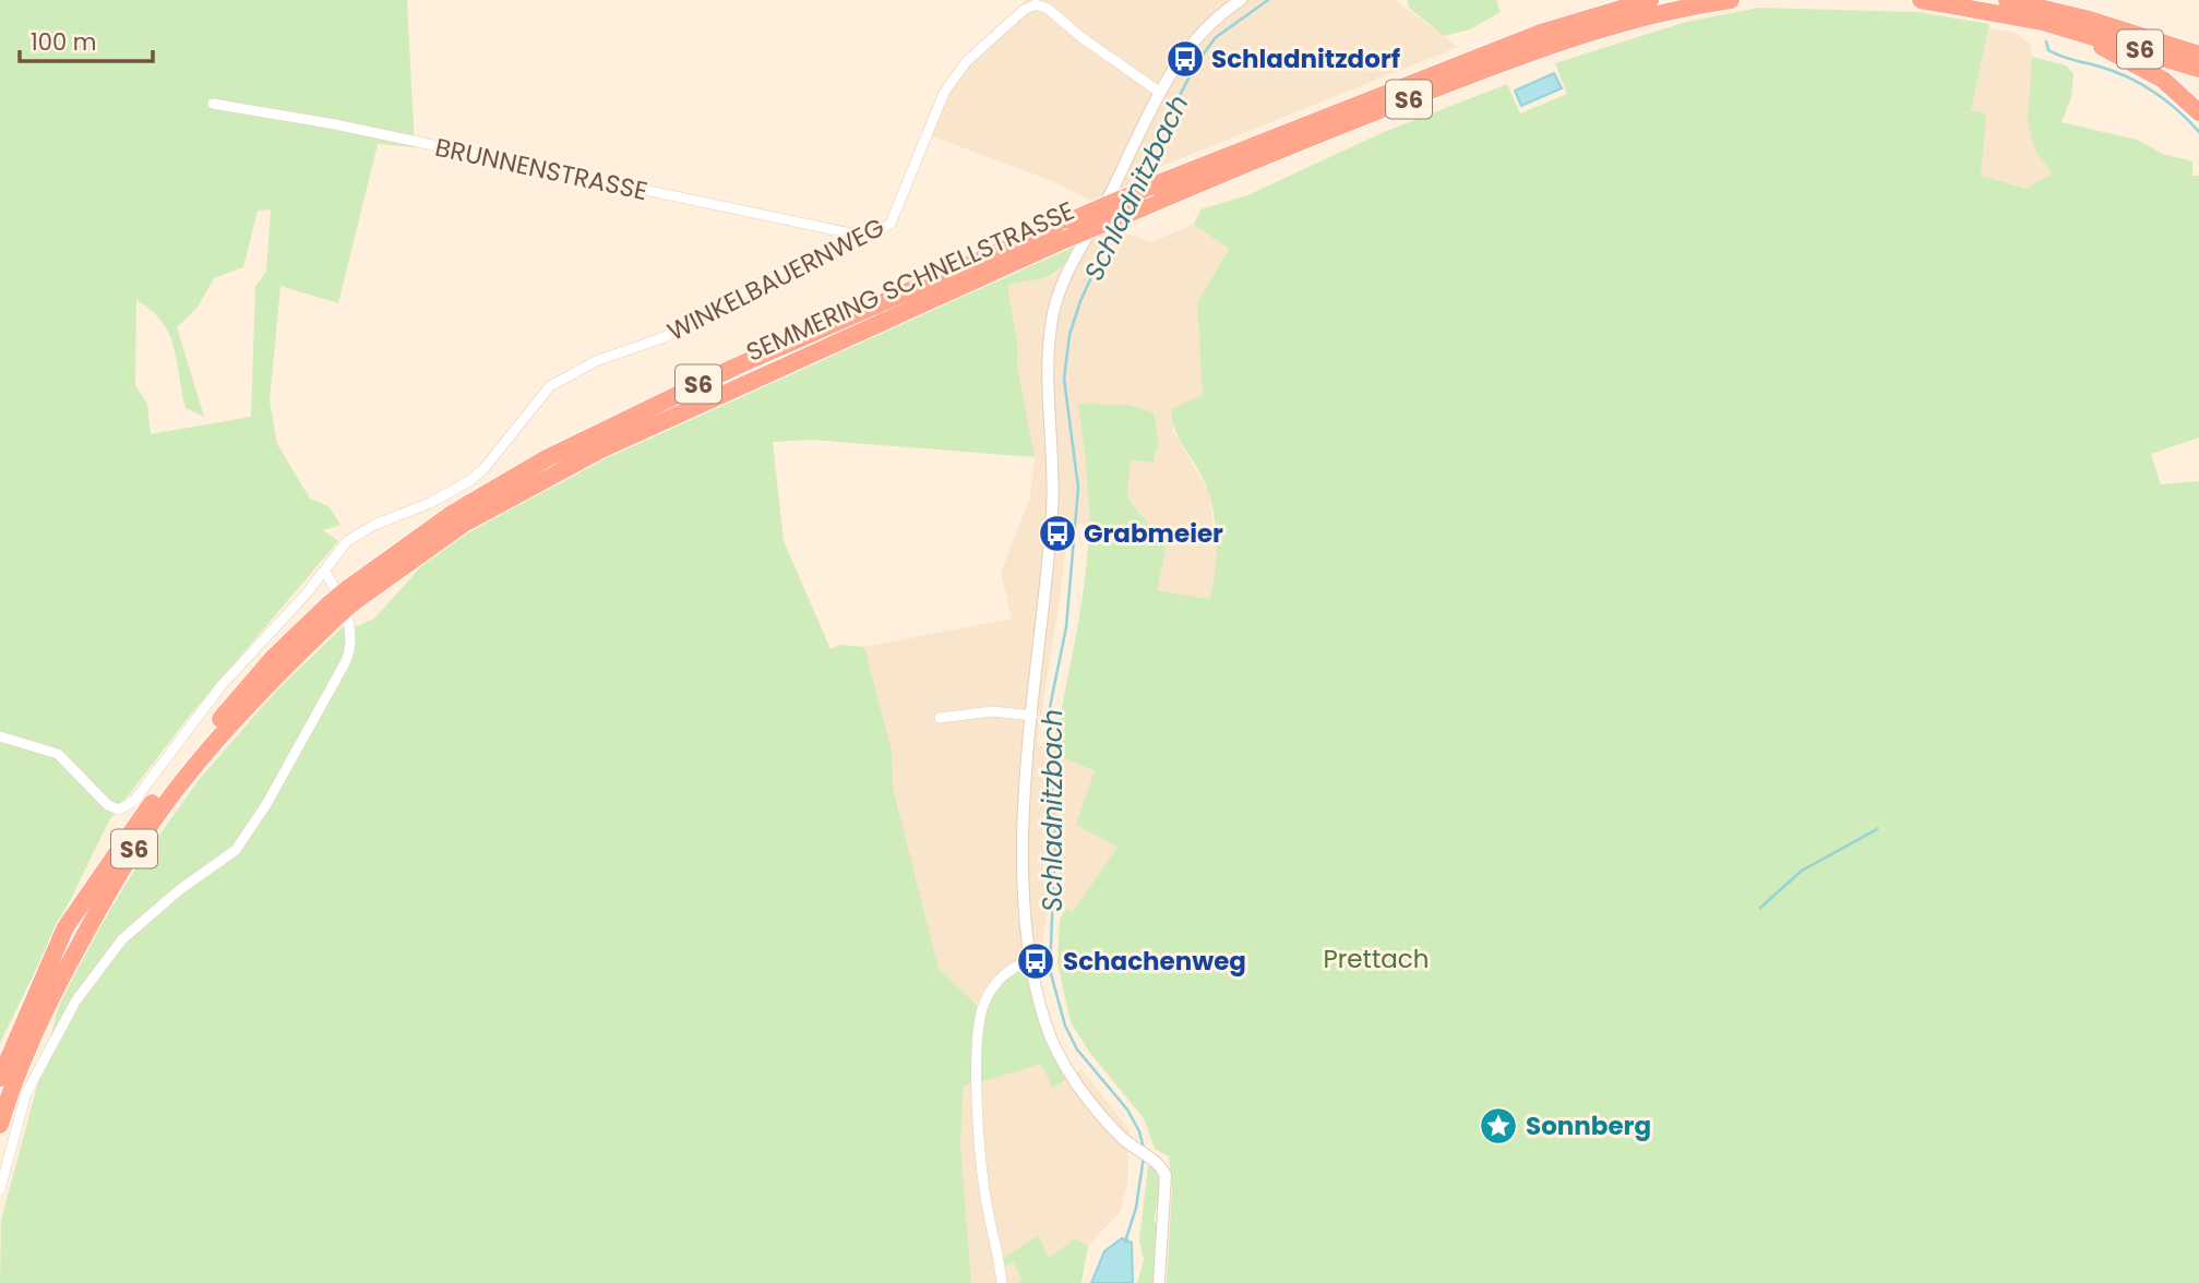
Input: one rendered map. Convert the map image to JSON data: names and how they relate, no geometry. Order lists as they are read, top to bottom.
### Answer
{
  "streets": {
    "highway": ["S6", "SEMMERING SCHNELLSTRASSE"],
    "street": ["BRUNNENSTRASSE", "WINKELBAUERNWEG"]
  },
  "crossings": [
    ["BRUNNENSTRASSE", "WINKELBAUERNWEG"]
  ],
  "water": ["Schladnitzbach"],
  "parks": ["Prettach"],
  "places": {
    "bus stop": ["Schladnitzdorf", "Grabmeier", "Schachenweg"],
    "place": ["Sonnberg"]
  },
  "scale_bar": "100 m"
}
